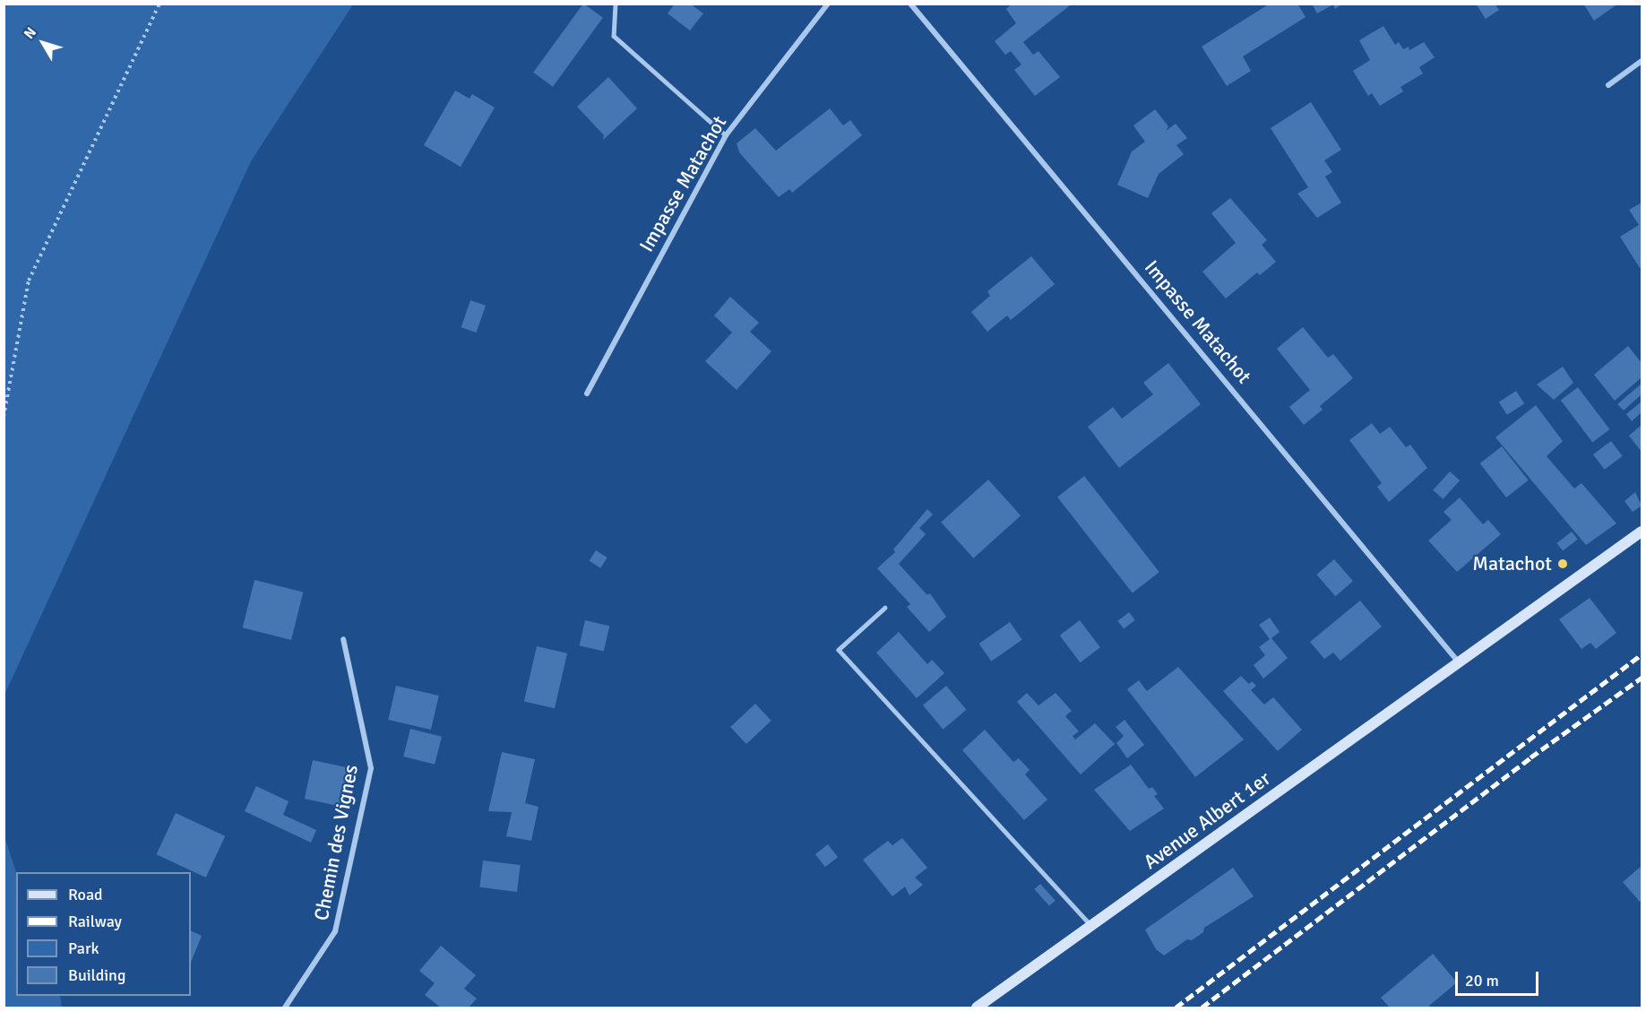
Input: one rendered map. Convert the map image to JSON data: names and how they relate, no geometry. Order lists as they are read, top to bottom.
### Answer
{
  "streets": {
    "main road": ["Avenue Albert 1er"],
    "street": ["Impasse Matachot", "Chemin des Vignes"]
  },
  "crossings": [
    ["Impasse Matachot", "Avenue Albert 1er"]
  ],
  "places": ["Matachot"],
  "legend": [
    "Road",
    "Railway",
    "Park",
    "Building"
  ],
  "scale_bar": "20 m",
  "north": "top left"
}
